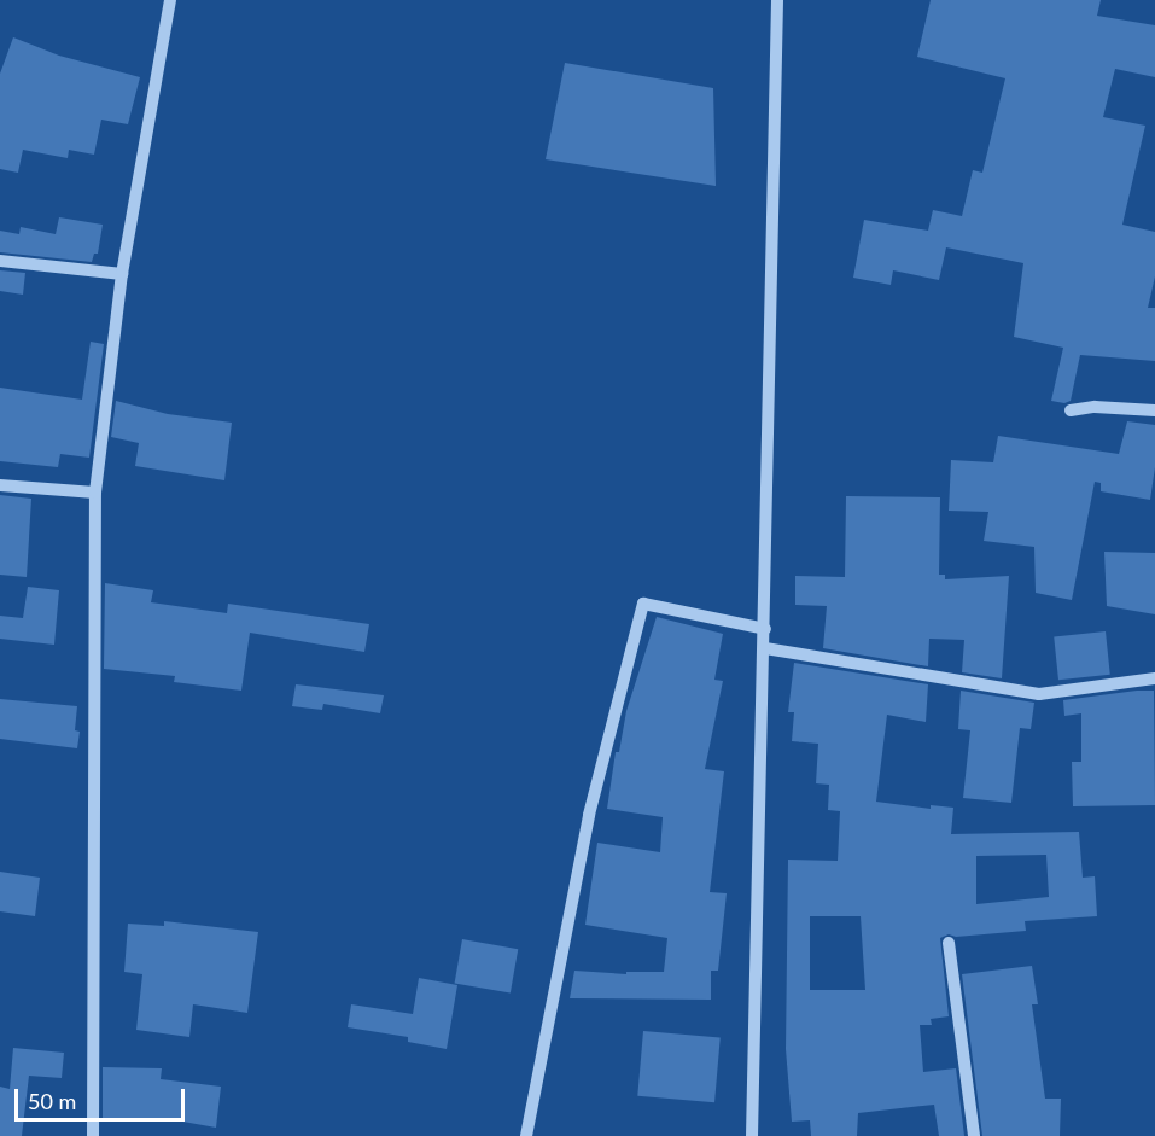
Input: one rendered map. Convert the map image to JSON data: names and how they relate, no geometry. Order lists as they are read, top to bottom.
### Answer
{
  "scale_bar": "50 m"
}
